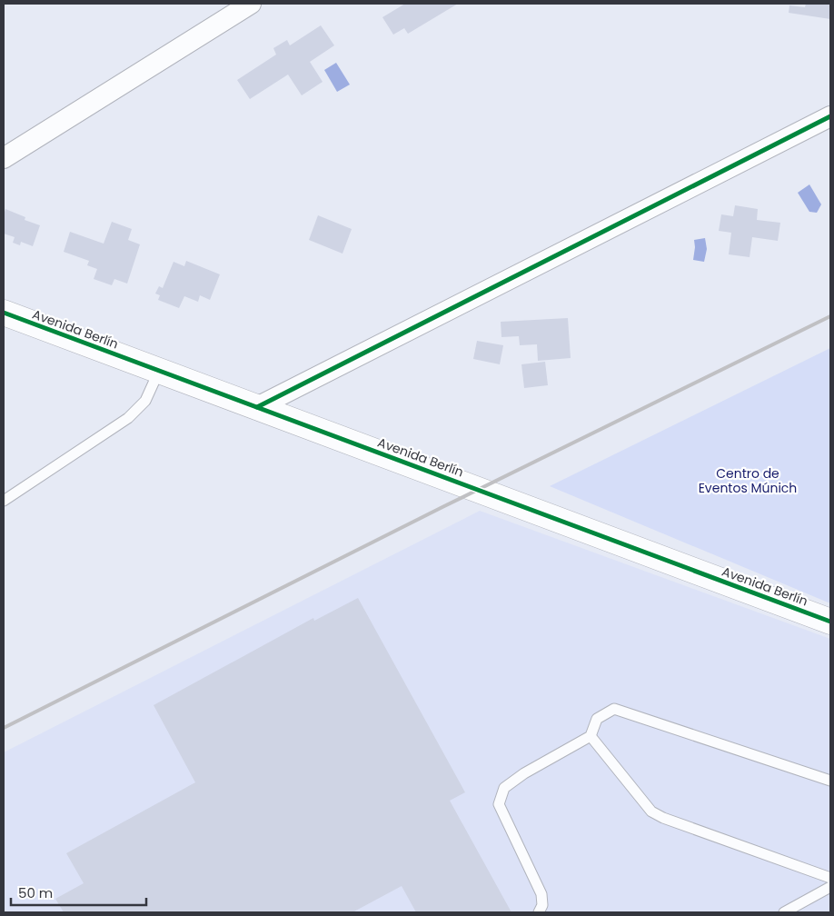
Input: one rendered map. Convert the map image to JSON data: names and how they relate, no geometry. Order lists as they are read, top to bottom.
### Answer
{
  "streets": {
    "street": ["Avenida Berlín"]
  },
  "parks": ["Centro de Eventos Múnich"],
  "scale_bar": "50 m"
}
